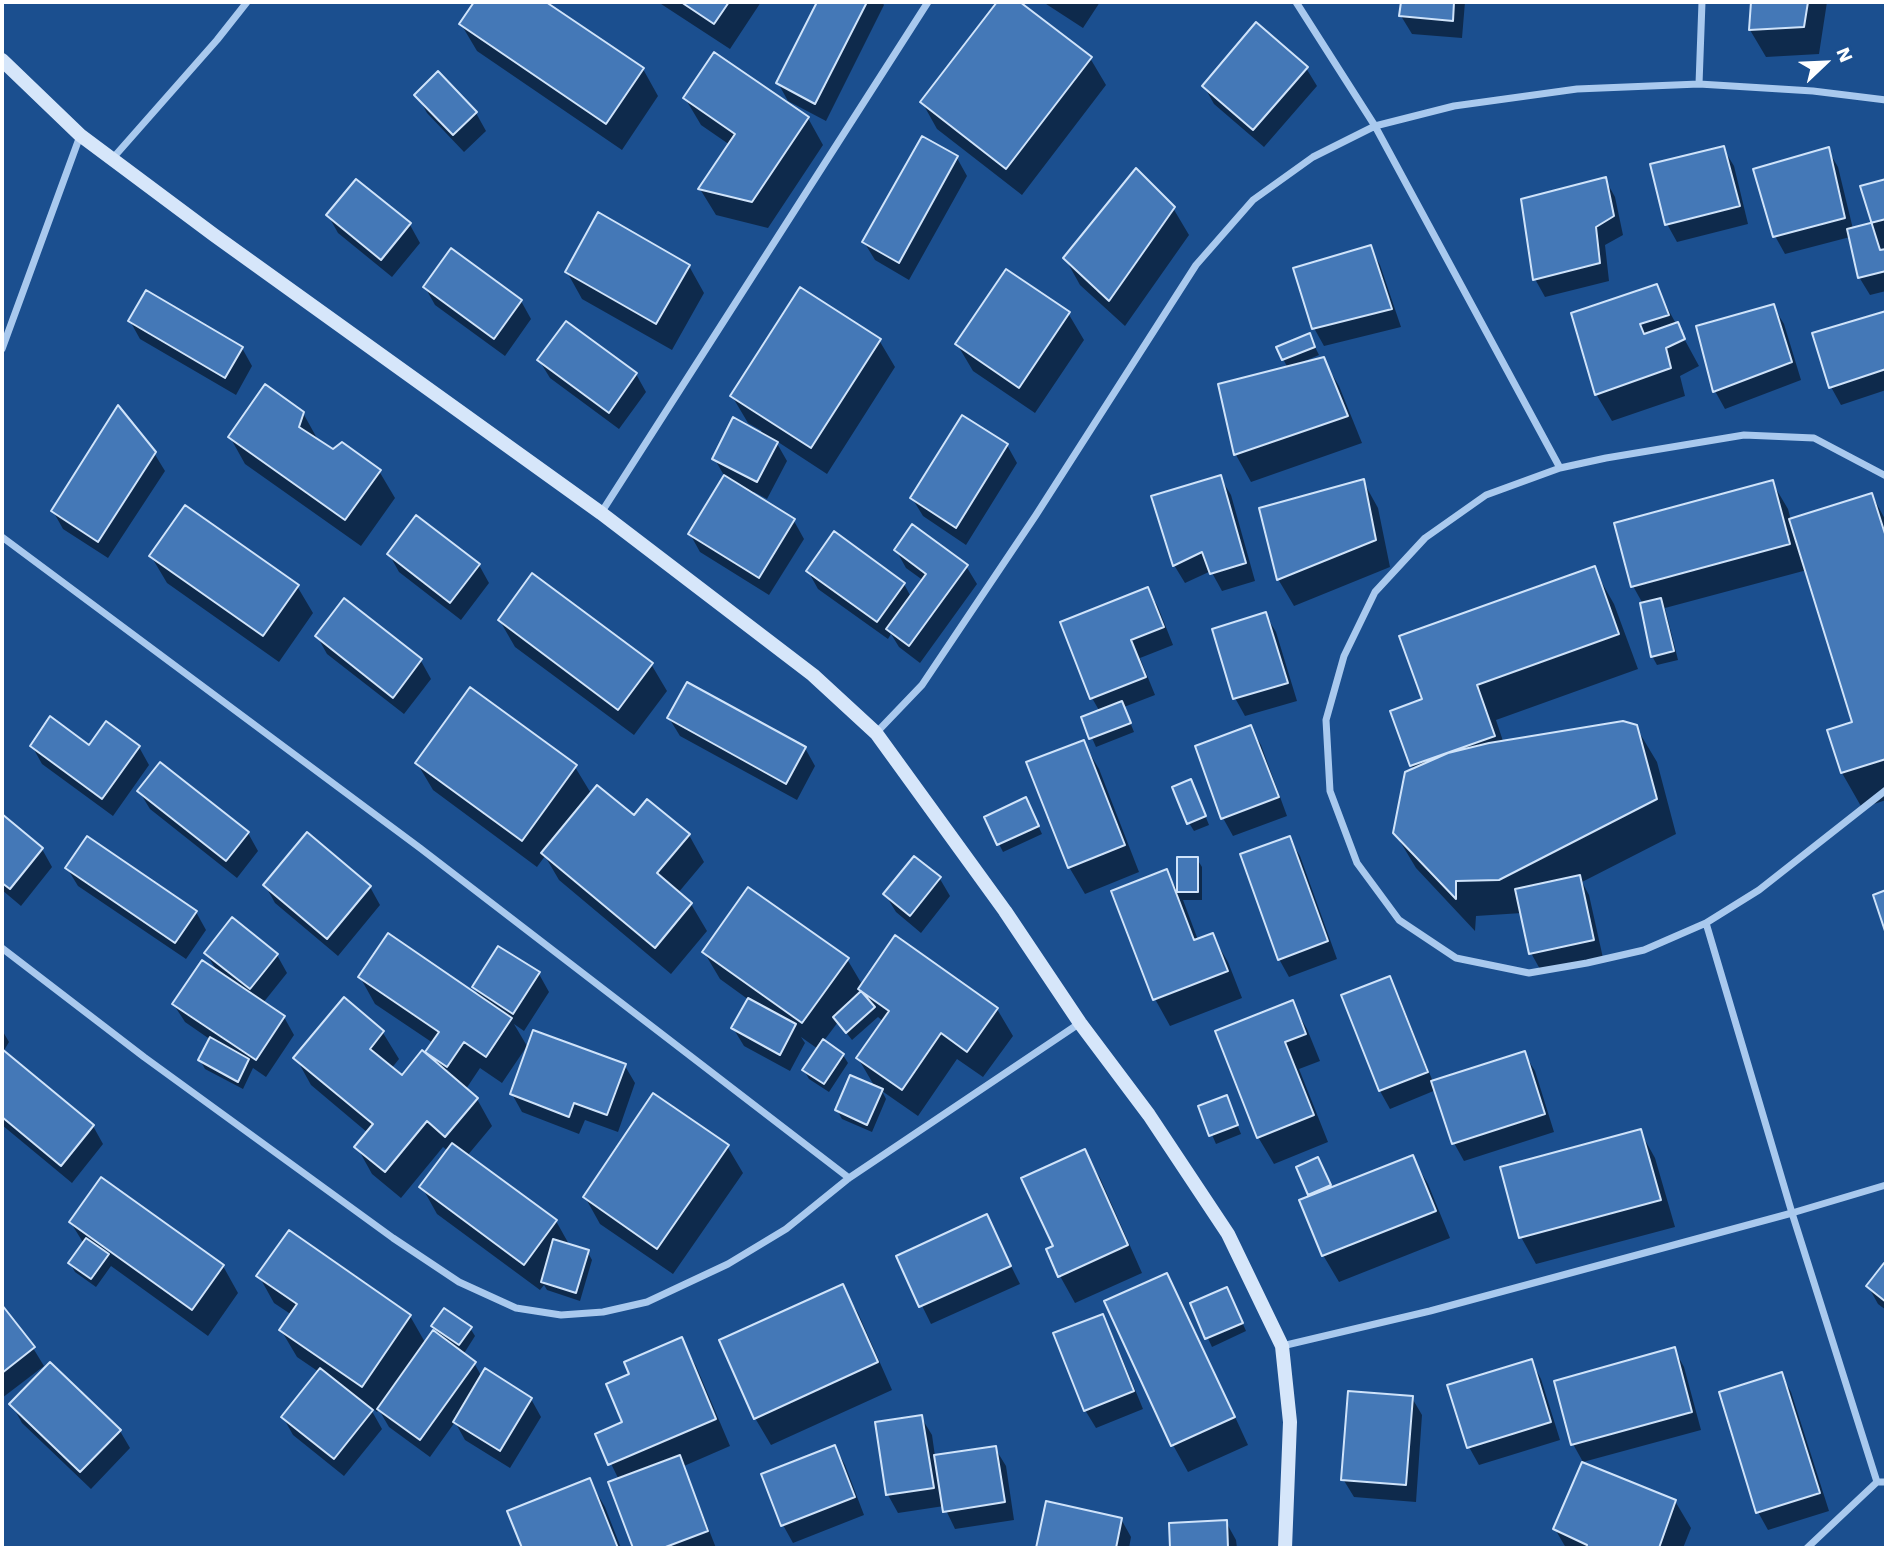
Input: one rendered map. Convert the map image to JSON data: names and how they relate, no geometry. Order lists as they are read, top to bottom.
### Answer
{
  "north": "top right"
}
